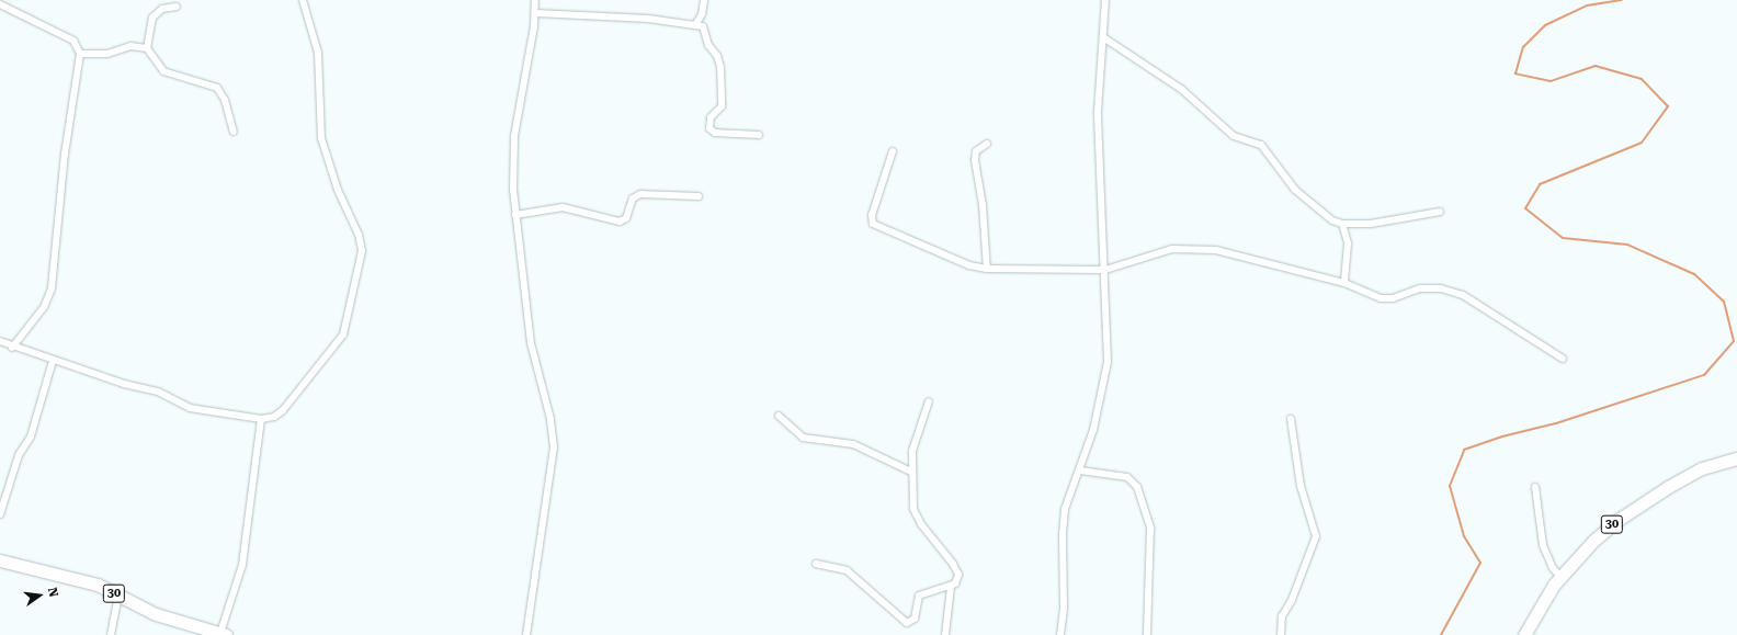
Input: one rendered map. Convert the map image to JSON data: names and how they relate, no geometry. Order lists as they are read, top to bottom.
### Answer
{
  "streets": {
    "highway": ["30"]
  },
  "north": "right"
}
